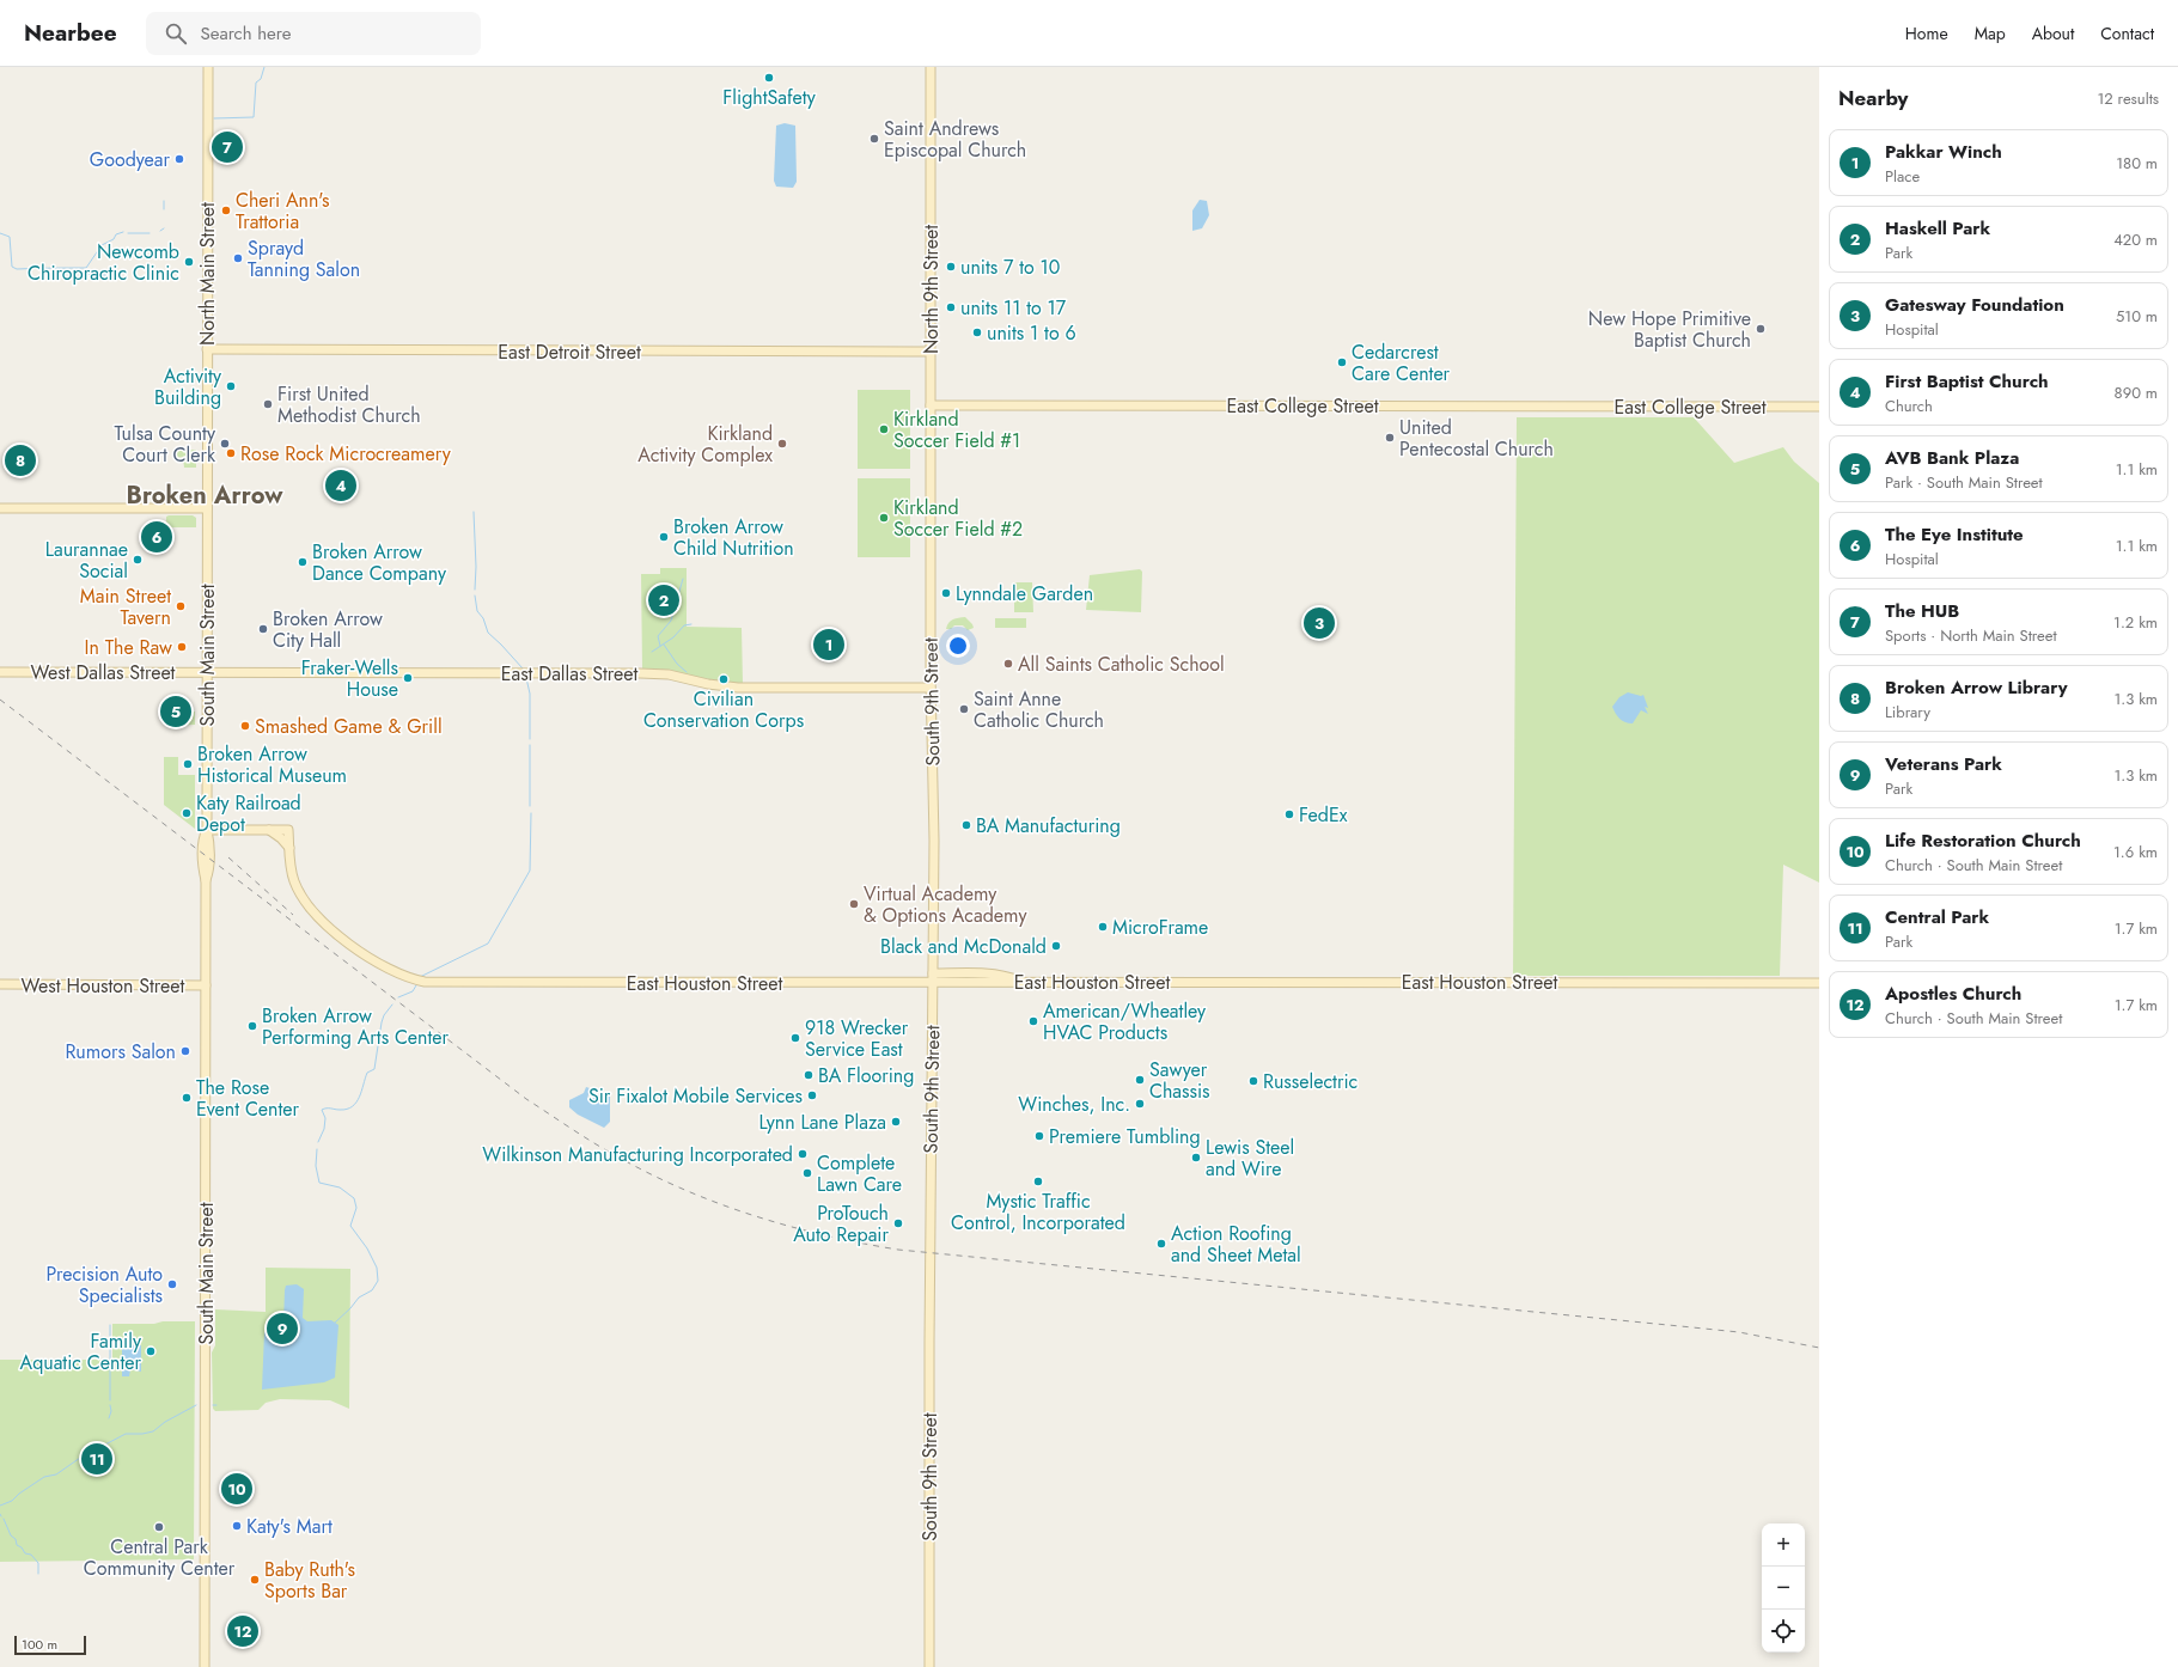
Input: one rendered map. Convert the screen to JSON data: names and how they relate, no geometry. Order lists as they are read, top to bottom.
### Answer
{
  "streets": {
    "street": [
      "North Main Street",
      "North 9th Street",
      "East Detroit Street",
      "East College Street",
      "South Main Street",
      "West Dallas Street",
      "East Dallas Street",
      "South 9th Street",
      "East Houston Street",
      "West Houston Street"
    ]
  },
  "crossings": [
    ["North Main Street", "East Detroit Street"],
    ["North Main Street", "South Main Street"],
    ["North 9th Street", "East Detroit Street"],
    ["North 9th Street", "East College Street"],
    ["North 9th Street", "South 9th Street"],
    ["South Main Street", "West Dallas Street"],
    ["South Main Street", "East Dallas Street"],
    ["South Main Street", "West Houston Street"],
    ["West Dallas Street", "East Dallas Street"],
    ["East Dallas Street", "South 9th Street"],
    ["South 9th Street", "East Houston Street"]
  ],
  "districts": ["Broken Arrow"],
  "places": [
    "FlightSafety",
    "Saint Andrews Episcopal Church",
    "Goodyear",
    "Cheri Ann's Trattoria",
    "Sprayd Tanning Salon",
    "Newcomb Chiropractic Clinic",
    "units 7 to 10",
    "units 11 to 17",
    "New Hope Primitive Baptist Church",
    "units 1 to 6",
    "Cedarcrest Care Center",
    "Activity Building",
    "First United Methodist Church",
    "Kirkland Soccer Field #1",
    "United Pentecostal Church",
    "Tulsa County Court Clerk",
    "Kirkland Activity Complex",
    "Rose Rock Microcreamery",
    "Kirkland Soccer Field #2",
    "Broken Arrow Child Nutrition",
    "Laurannae Social",
    "Broken Arrow Dance Company",
    "Lynndale Garden",
    "Main Street Tavern",
    "Broken Arrow City Hall",
    "In The Raw",
    "All Saints Catholic School",
    "Fraker-Wells House",
    "Civilian Conservation Corps",
    "Saint Anne Catholic Church",
    "Smashed Game & Grill",
    "Broken Arrow Historical Museum",
    "Katy Railroad Depot",
    "FedEx",
    "BA Manufacturing",
    "Virtual Academy & Options Academy",
    "MicroFrame",
    "Black and McDonald",
    "American/Wheatley HVAC Products",
    "Broken Arrow Performing Arts Center",
    "918 Wrecker Service East",
    "Rumors Salon",
    "BA Flooring",
    "Sawyer Chassis",
    "Russelectric",
    "Sir Fixalot Mobile Services",
    "The Rose Event Center",
    "Winches, Inc.",
    "Lynn Lane Plaza",
    "Premiere Tumbling",
    "Wilkinson Manufacturing Incorporated",
    "Lewis Steel and Wire",
    "Complete Lawn Care",
    "Mystic Traffic Control, Incorporated",
    "ProTouch Auto Repair",
    "Action Roofing and Sheet Metal",
    "Precision Auto Specialists",
    "Family Aquatic Center",
    "Katy's Mart",
    "Central Park Community Center",
    "Baby Ruth's Sports Bar"
  ],
  "scale_bar": "100 m",
  "page": {
    "header": "Nearbee",
    "search": "Search here",
    "nav": [
      "Home",
      "Map",
      "About",
      "Contact"
    ],
    "heading": ["Nearby", "12 results"],
    "pins": [
      "7",
      "8",
      "4",
      "6",
      "2",
      "3",
      "1",
      "5",
      "9",
      "11",
      "10",
      "12"
    ],
    "list": [
      {
        "mark": "1",
        "name": "Pakkar Winch",
        "note": "Place",
        "value": "180 m"
      },
      {
        "mark": "2",
        "name": "Haskell Park",
        "note": "Park",
        "value": "420 m"
      },
      {
        "mark": "3",
        "name": "Gatesway Foundation",
        "note": "Hospital",
        "value": "510 m"
      },
      {
        "mark": "4",
        "name": "First Baptist Church",
        "note": "Church",
        "value": "890 m"
      },
      {
        "mark": "5",
        "name": "AVB Bank Plaza",
        "note": "Park · South Main Street",
        "value": "1.1 km"
      },
      {
        "mark": "6",
        "name": "The Eye Institute",
        "note": "Hospital",
        "value": "1.1 km"
      },
      {
        "mark": "7",
        "name": "The HUB",
        "note": "Sports · North Main Street",
        "value": "1.2 km"
      },
      {
        "mark": "8",
        "name": "Broken Arrow Library",
        "note": "Library",
        "value": "1.3 km"
      },
      {
        "mark": "9",
        "name": "Veterans Park",
        "note": "Park",
        "value": "1.3 km"
      },
      {
        "mark": "10",
        "name": "Life Restoration Church",
        "note": "Church · South Main Street",
        "value": "1.6 km"
      },
      {
        "mark": "11",
        "name": "Central Park",
        "note": "Park",
        "value": "1.7 km"
      },
      {
        "mark": "12",
        "name": "Apostles Church",
        "note": "Church · South Main Street",
        "value": "1.7 km"
      }
    ],
    "map_buttons": ["+", "−"],
    "scale": "100 m"
  }
}
